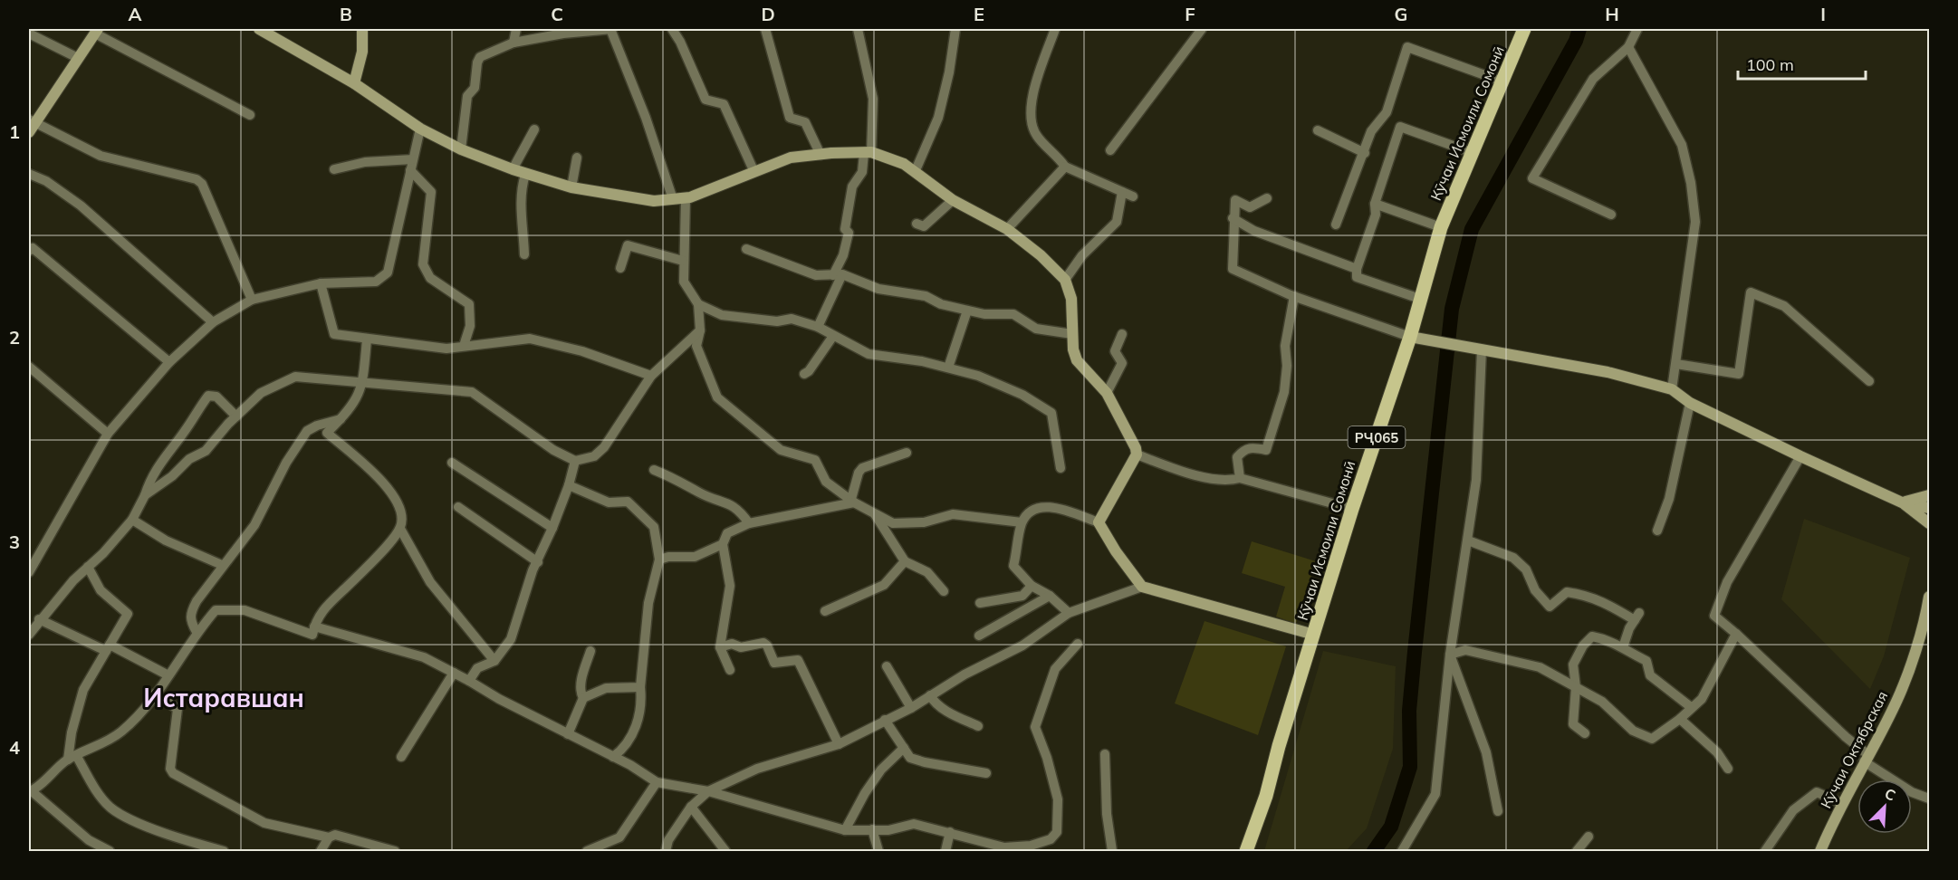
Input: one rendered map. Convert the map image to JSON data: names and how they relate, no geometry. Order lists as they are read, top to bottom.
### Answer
{
  "streets": {
    "main road": ["Кӯчаи Исмоили Сомонӣ", "РҶ065", "Кӯчаи Октябрская"]
  },
  "districts": ["Истаравшан"],
  "scale_bar": "100 m",
  "north": "top right",
  "grid": {
    "columns": [
      "A",
      "B",
      "C",
      "D",
      "E",
      "F",
      "G",
      "H",
      "I"
    ],
    "rows": [
      "1",
      "2",
      "3",
      "4"
    ]
  }
}
